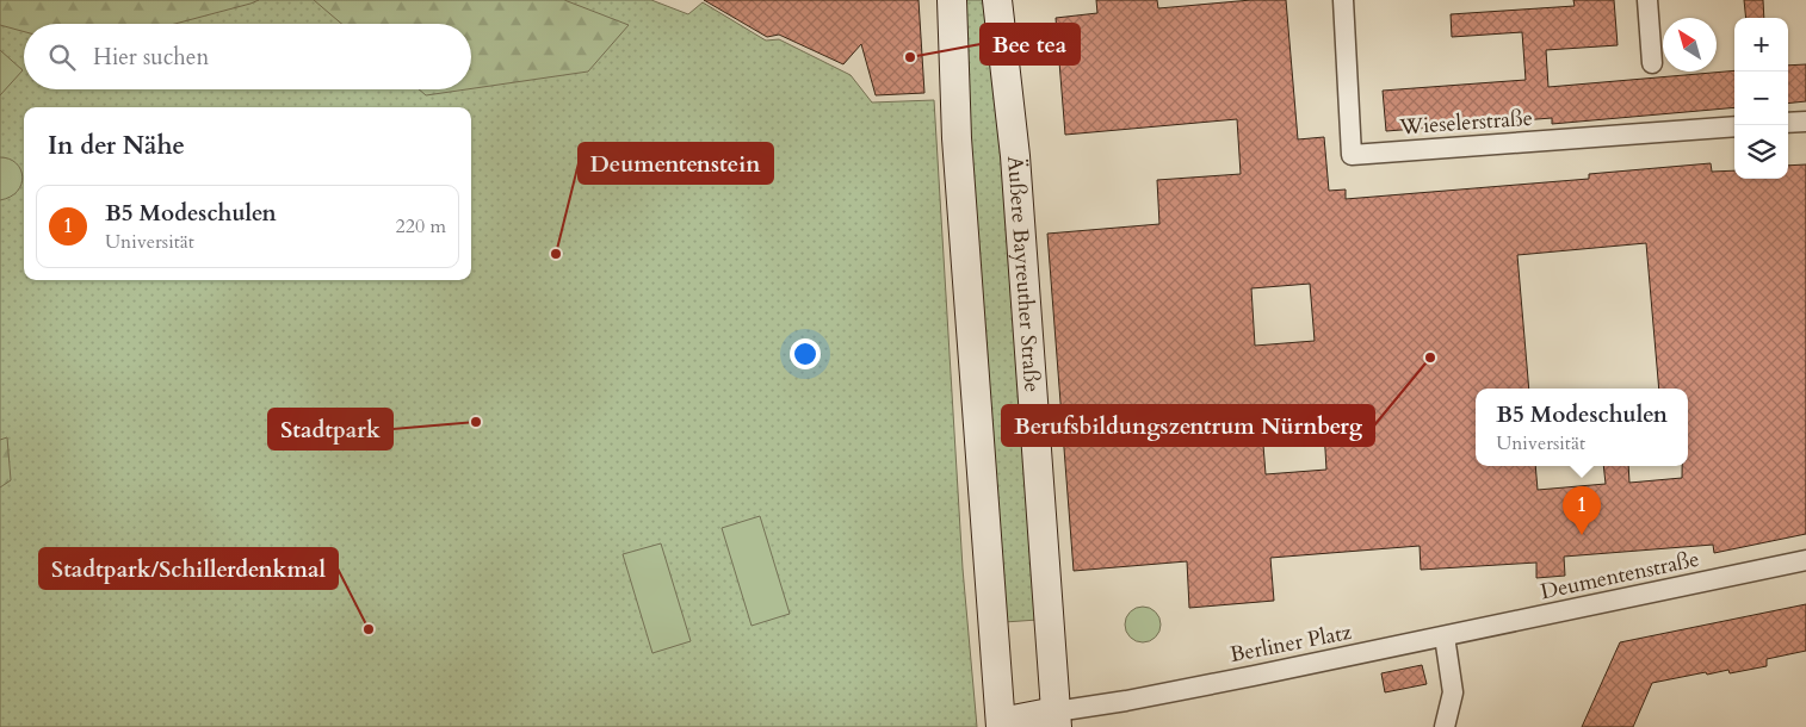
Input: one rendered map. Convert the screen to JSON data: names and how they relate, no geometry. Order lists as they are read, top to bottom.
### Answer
{
  "streets": {
    "main road": ["Äußere Bayreuther Straße"],
    "street": ["Wieselerstraße", "Deumentenstraße", "Berliner Platz"]
  },
  "crossings": [
    ["Äußere Bayreuther Straße", "Berliner Platz"],
    ["Deumentenstraße", "Berliner Platz"]
  ],
  "places": [
    "Bee tea",
    "Deumentenstein",
    "Berufsbildungszentrum Nürnberg",
    "Stadtpark",
    "Stadtpark/Schillerdenkmal"
  ],
  "north": "top left",
  "page": {
    "map_buttons": ["+", "−"],
    "search": "Hier suchen",
    "heading": "In der Nähe",
    "list": [
      {
        "mark": "1",
        "name": "B5 Modeschulen",
        "note": "Universität",
        "value": "220 m"
      }
    ],
    "popup": ["B5 Modeschulen", "Universität"],
    "pins": "1"
  }
}
